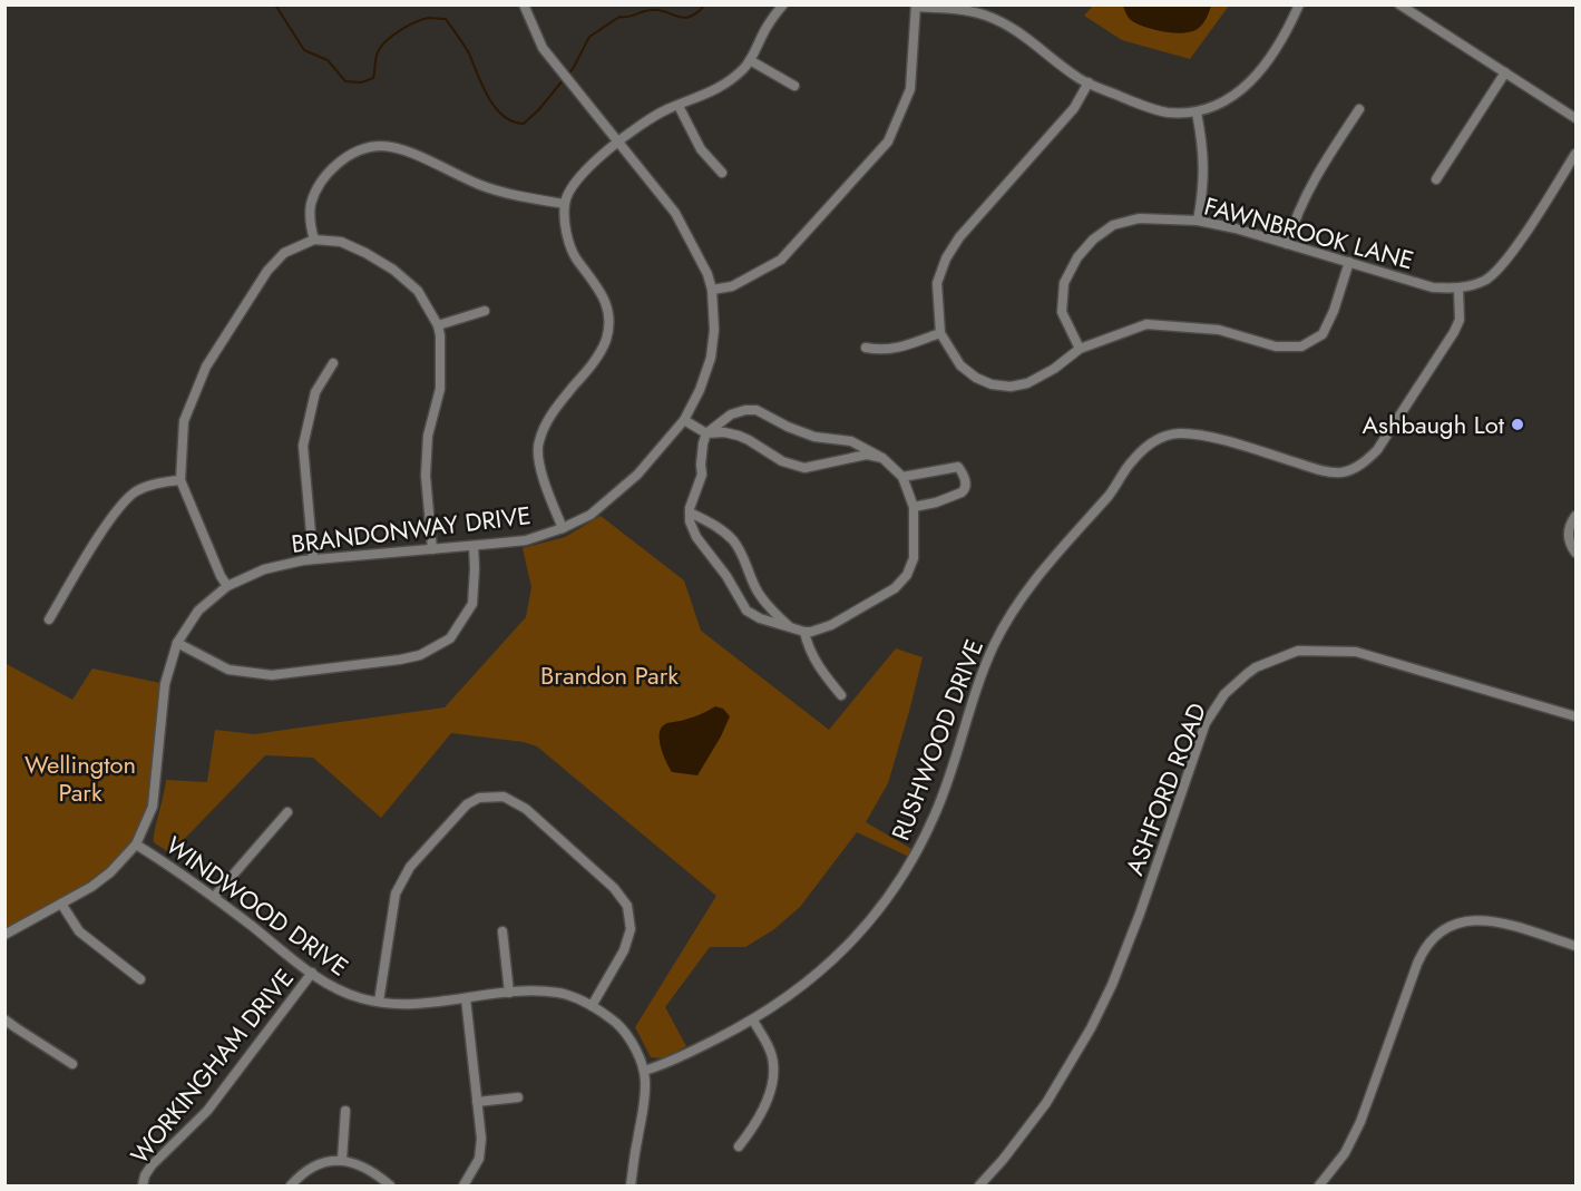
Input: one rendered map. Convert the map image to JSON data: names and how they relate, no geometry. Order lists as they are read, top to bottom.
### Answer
{
  "streets": {
    "street": [
      "FAWNBROOK LANE",
      "BRANDONWAY DRIVE",
      "RUSHWOOD DRIVE",
      "ASHFORD ROAD",
      "WINDWOOD DRIVE",
      "WORKINGHAM DRIVE"
    ]
  },
  "crossings": [
    ["FAWNBROOK LANE", "RUSHWOOD DRIVE"],
    ["BRANDONWAY DRIVE", "WINDWOOD DRIVE"],
    ["RUSHWOOD DRIVE", "WINDWOOD DRIVE"],
    ["WINDWOOD DRIVE", "WORKINGHAM DRIVE"]
  ],
  "parks": ["Brandon Park", "Wellington Park"],
  "places": ["Ashbaugh Lot"]
}
